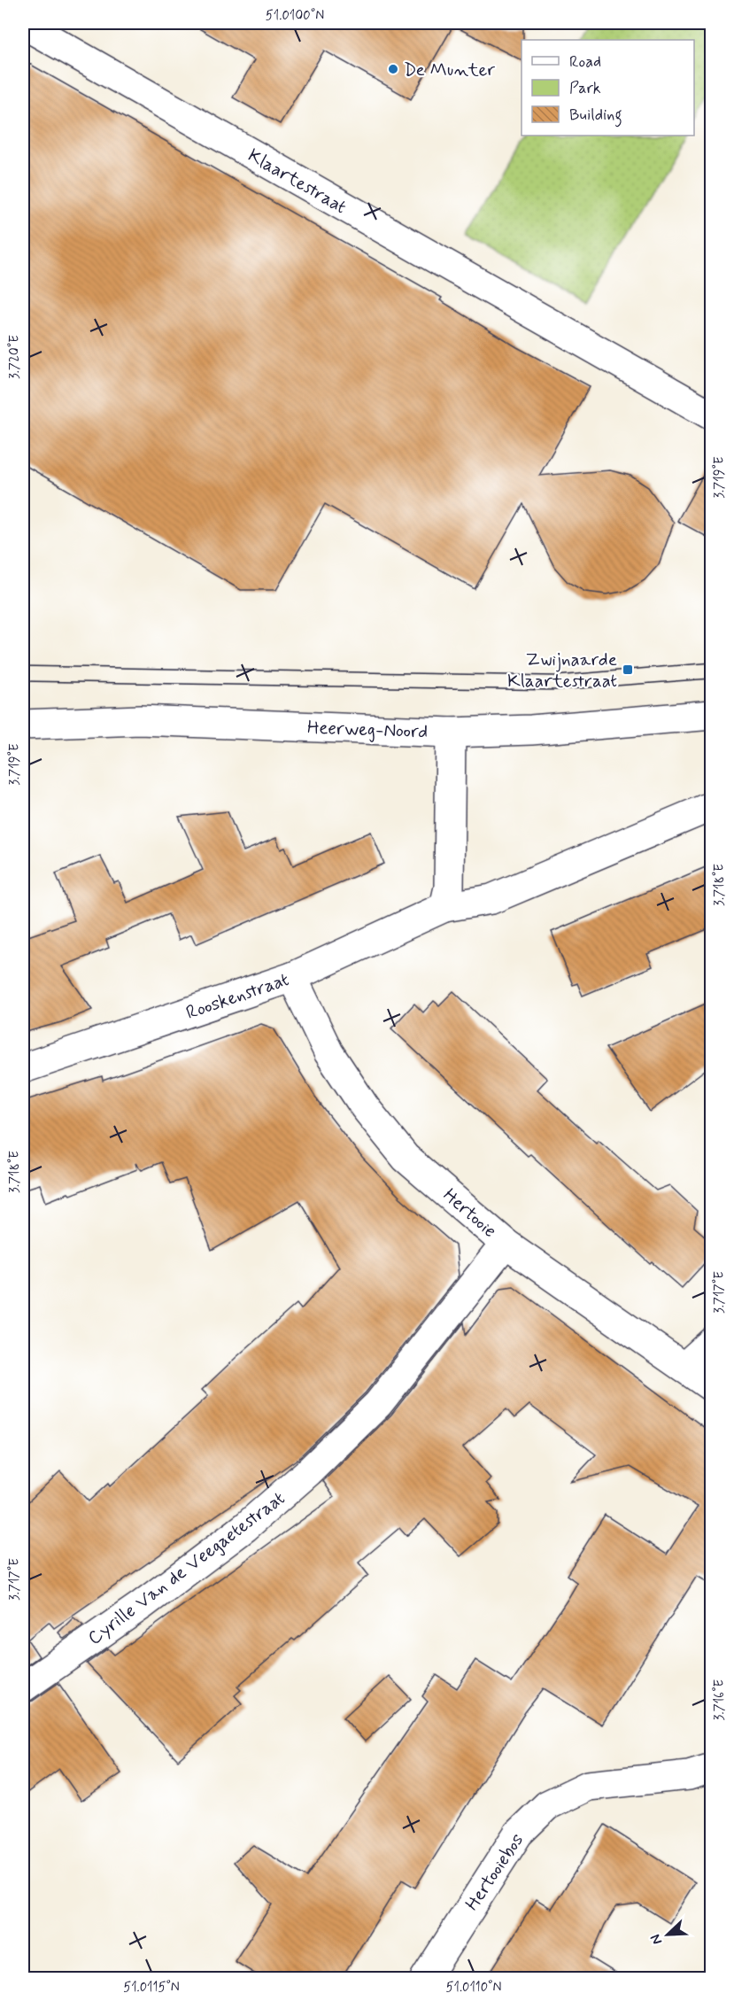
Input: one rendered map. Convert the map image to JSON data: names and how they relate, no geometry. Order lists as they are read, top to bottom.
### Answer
{
  "streets": {
    "street": [
      "Klaartestraat",
      "Heerweg-Noord",
      "Rooskenstraat",
      "Hertooie",
      "Cyrille Van de Veegaetestraat",
      "Hertooiebos"
    ]
  },
  "crossings": [
    ["Rooskenstraat", "Hertooie"],
    ["Hertooie", "Cyrille Van de Veegaetestraat"]
  ],
  "places": {
    "other": ["De Munter"],
    "transit": ["Zwijnaarde Klaartestraat"]
  },
  "legend": ["Road", "Park", "Building"],
  "north": "bottom left",
  "coordinates": [
    "51.0100°N",
    "3.720°E",
    "3.719°E",
    "3.718°E",
    "3.717°E",
    "3.716°E",
    "51.0115°N",
    "51.0110°N"
  ]
}
